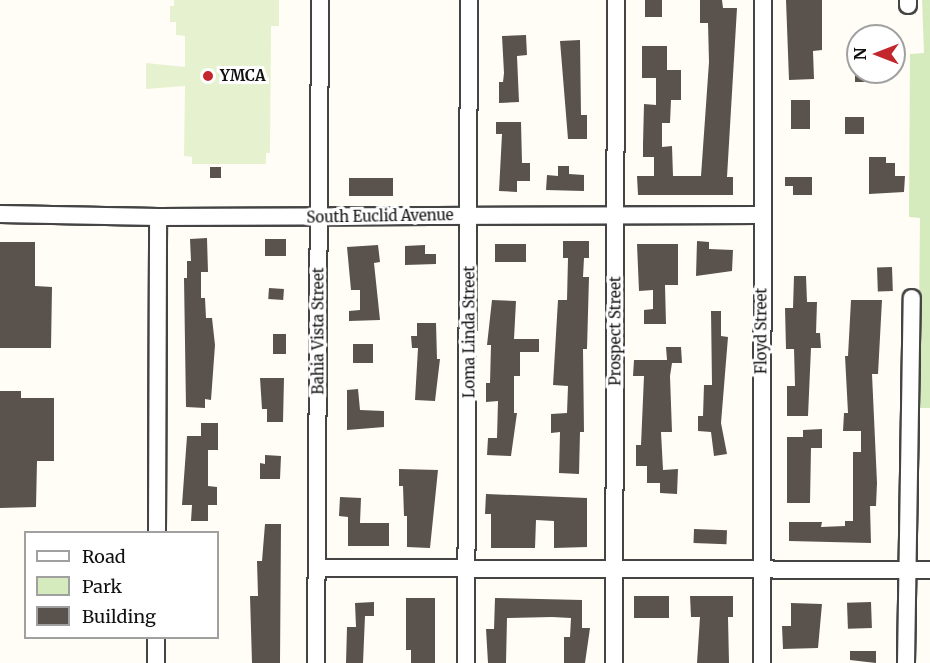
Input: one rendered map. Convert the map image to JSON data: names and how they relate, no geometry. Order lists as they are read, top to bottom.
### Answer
{
  "streets": {
    "street": [
      "South Euclid Avenue",
      "Bahia Vista Street",
      "Prospect Street",
      "Floyd Street",
      "Loma Linda Street"
    ]
  },
  "crossings": [
    ["South Euclid Avenue", "Bahia Vista Street"],
    ["South Euclid Avenue", "Prospect Street"],
    ["South Euclid Avenue", "Floyd Street"],
    ["South Euclid Avenue", "Loma Linda Street"]
  ],
  "places": ["YMCA"],
  "legend": ["Road", "Park", "Building"],
  "north": "left"
}
